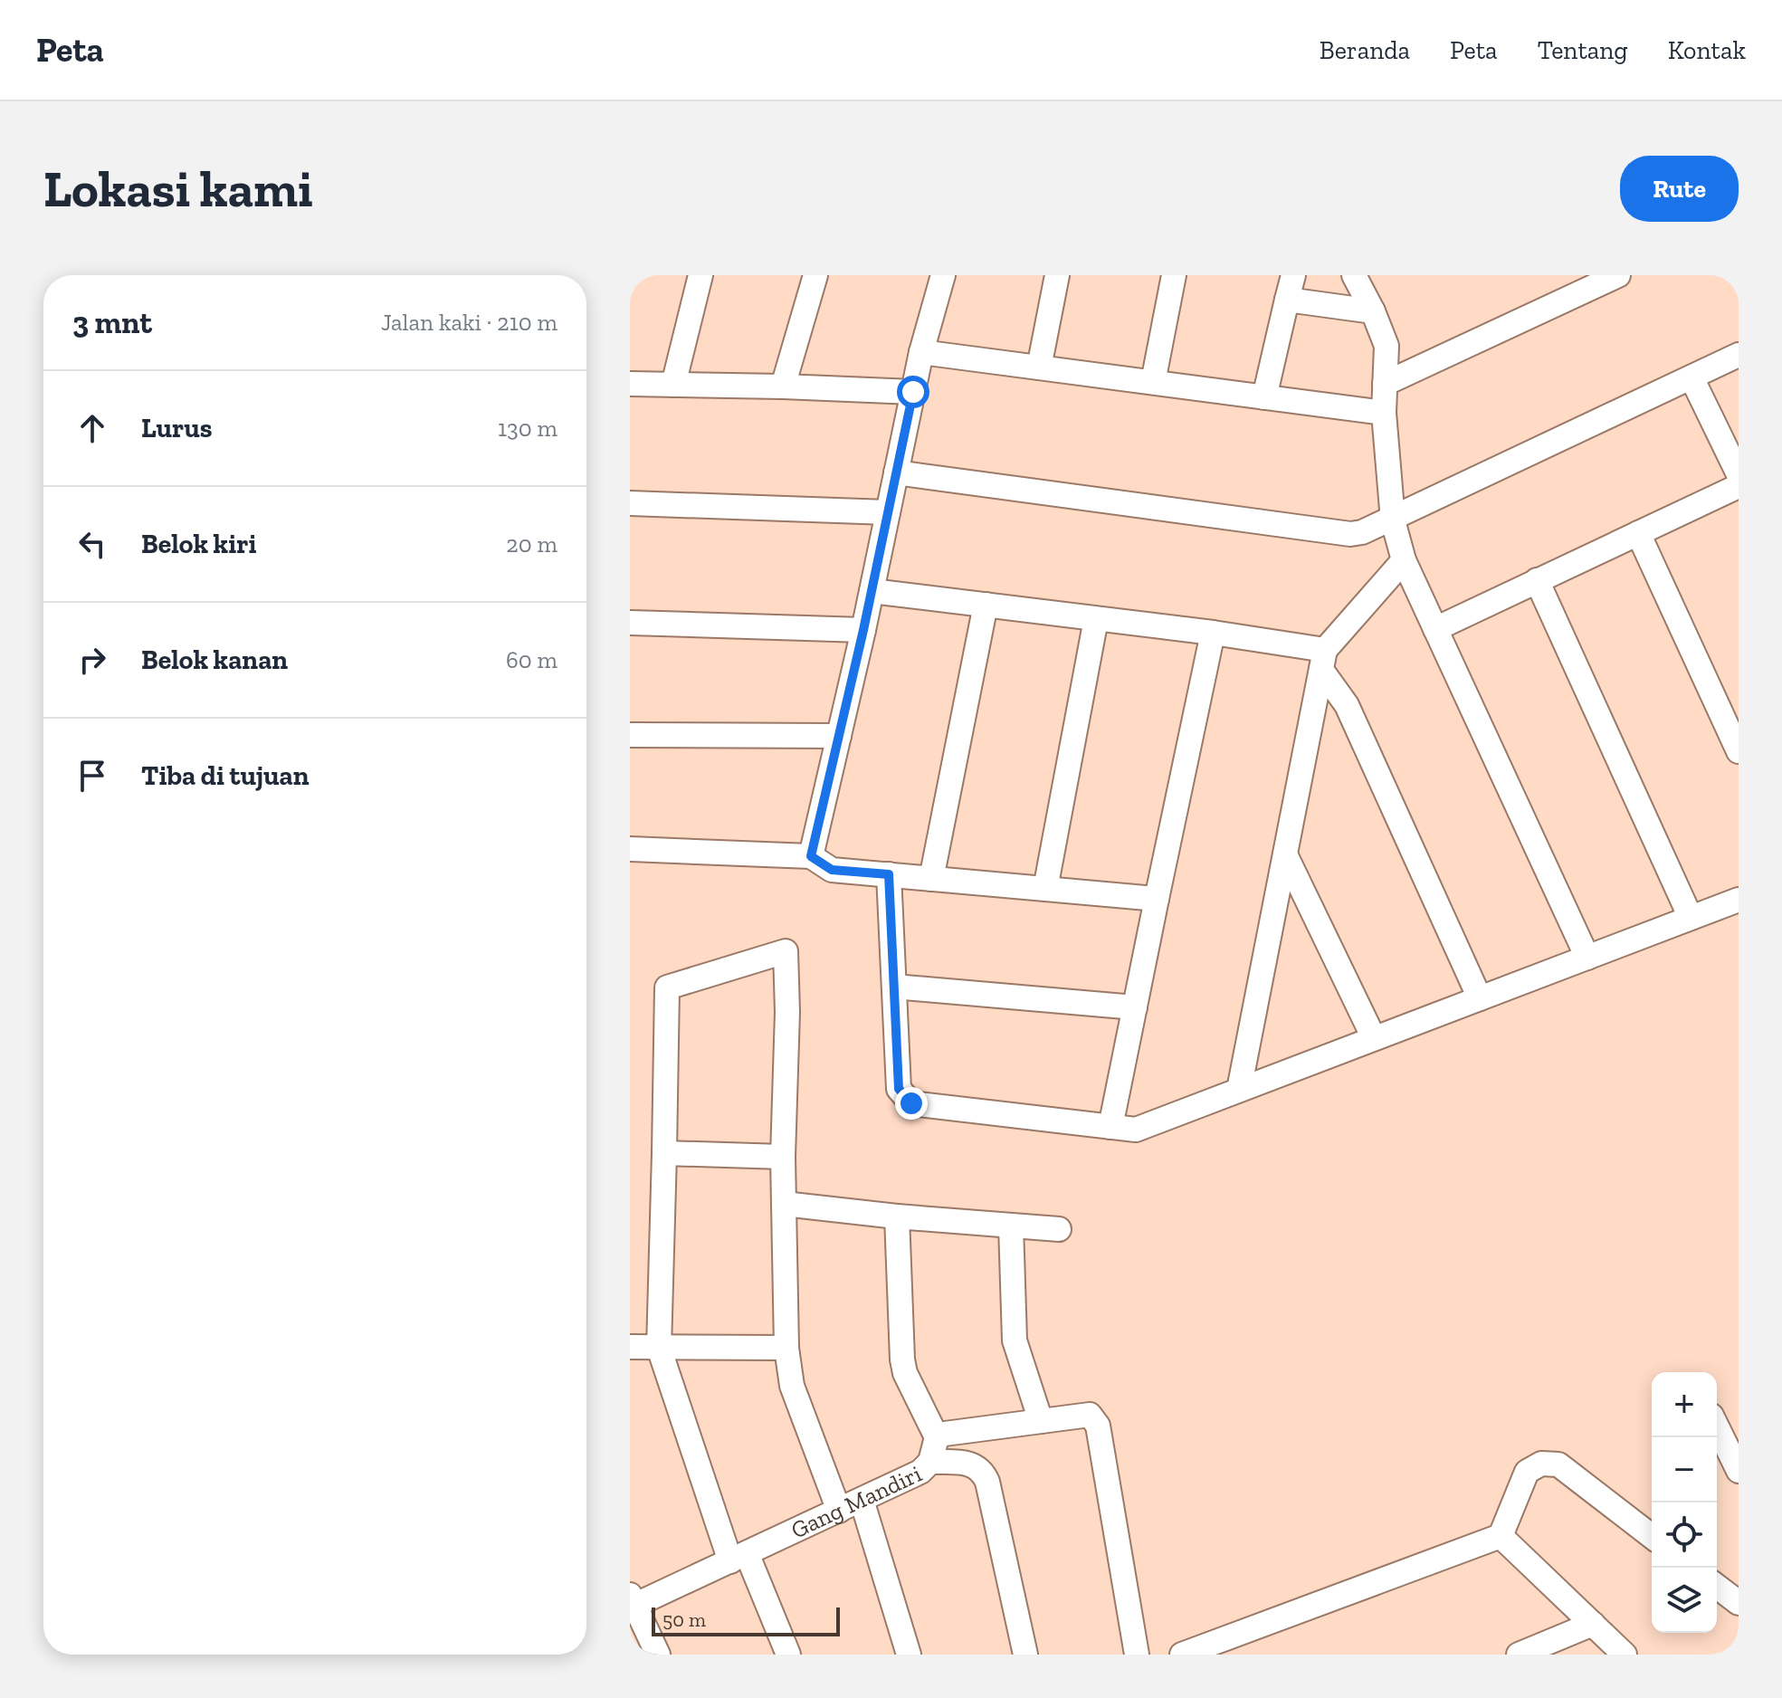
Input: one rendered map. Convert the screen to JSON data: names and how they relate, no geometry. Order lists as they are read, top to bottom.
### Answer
{
  "streets": {
    "street": ["Gang Mandiri"]
  },
  "scale_bar": "50 m",
  "page": {
    "header": "Peta",
    "nav": [
      "Beranda",
      "Peta",
      "Tentang",
      "Kontak"
    ],
    "buttons": "Rute",
    "title": "Lokasi kami",
    "heading": ["3 mnt", "Jalan kaki · 210 m"],
    "list": [
      ["Lurus", "130 m"],
      ["Belok kiri", "20 m"],
      ["Belok kanan", "60 m"],
      "Tiba di tujuan"
    ],
    "map_buttons": ["+", "−"],
    "scale": "50 m"
  }
}
